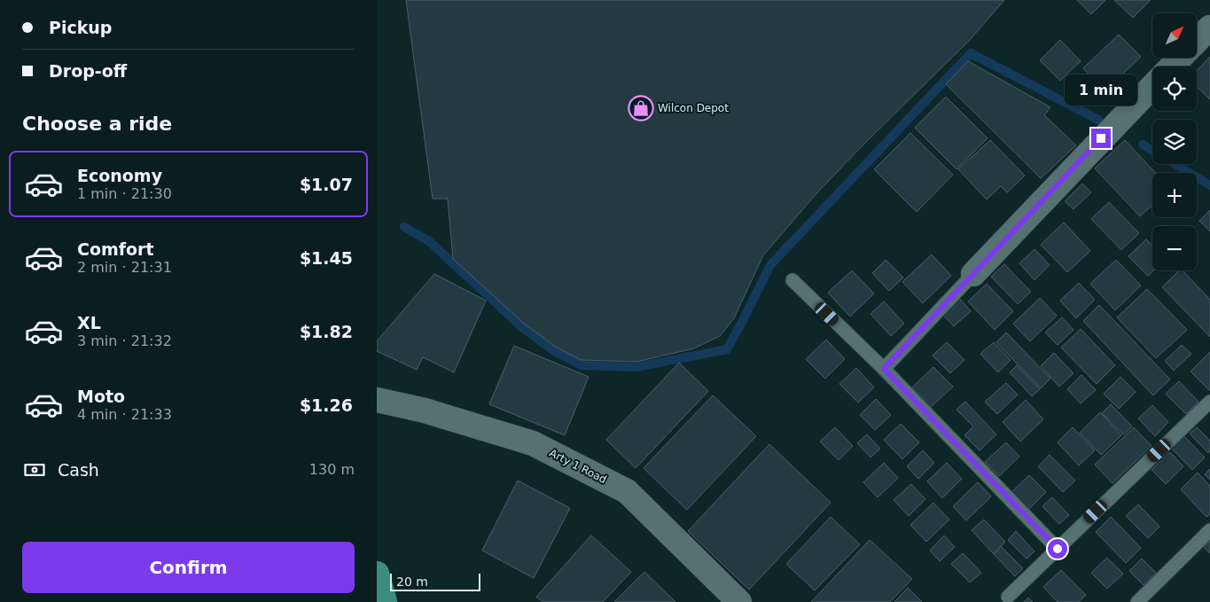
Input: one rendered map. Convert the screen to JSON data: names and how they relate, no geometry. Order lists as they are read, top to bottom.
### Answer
{
  "streets": {
    "street": ["Arty 1 Road"]
  },
  "places": {
    "shop": ["Wilcon Depot"]
  },
  "scale_bar": "20 m",
  "north": "top right",
  "page": {
    "banner": ["Pickup", "Drop-off"],
    "map_buttons": ["+", "−"],
    "bubble": "1 min",
    "heading": "Choose a ride",
    "list": [
      {
        "name": "Economy",
        "note": "1 min · 21:30",
        "value": "$1.07"
      },
      {
        "name": "Comfort",
        "note": "2 min · 21:31",
        "value": "$1.45"
      },
      {
        "name": "XL",
        "note": "3 min · 21:32",
        "value": "$1.82"
      },
      {
        "name": "Moto",
        "note": "4 min · 21:33",
        "value": "$1.26"
      }
    ],
    "pay": ["Cash", "130 m"],
    "buttons": "Confirm",
    "scale": "20 m"
  }
}
